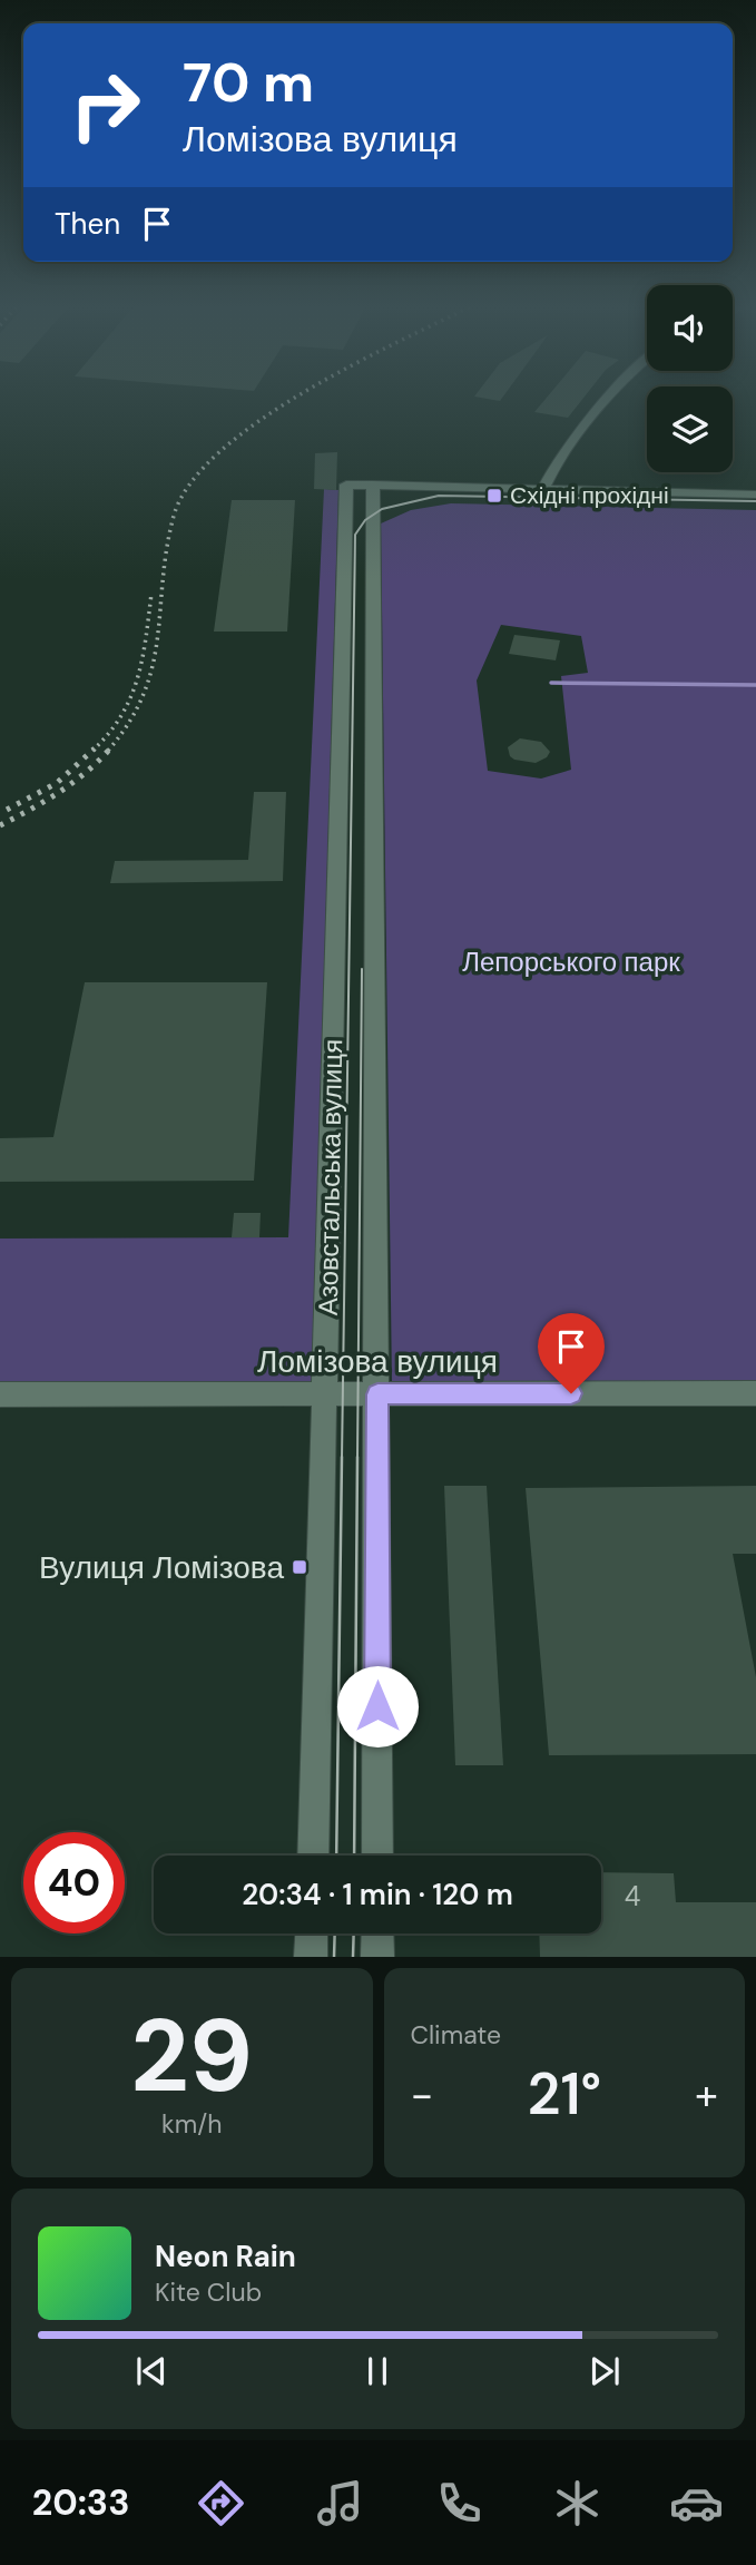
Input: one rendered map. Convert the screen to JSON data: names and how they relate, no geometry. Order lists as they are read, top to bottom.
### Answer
{
  "streets": {
    "street": ["Азовстальська вулиця", "Ломізова вулиця"]
  },
  "crossings": [
    ["Азовстальська вулиця", "Ломізова вулиця"]
  ],
  "parks": ["Лепорського парк"],
  "places": {
    "transit": ["Східні прохідні", "Вулиця Ломізова"]
  },
  "house_numbers": ["4"],
  "page": {
    "turn": ["70 m", "Ломізова вулиця"],
    "then": "Then",
    "limit": "40",
    "trip": "20:34 · 1 min · 120 m",
    "tile": [
      ["29", "km/h"],
      "Climate"
    ],
    "heat": ["−", "21°", "+"],
    "song": ["Neon Rain", "Kite Club"],
    "tabs": "20:33"
  }
}
